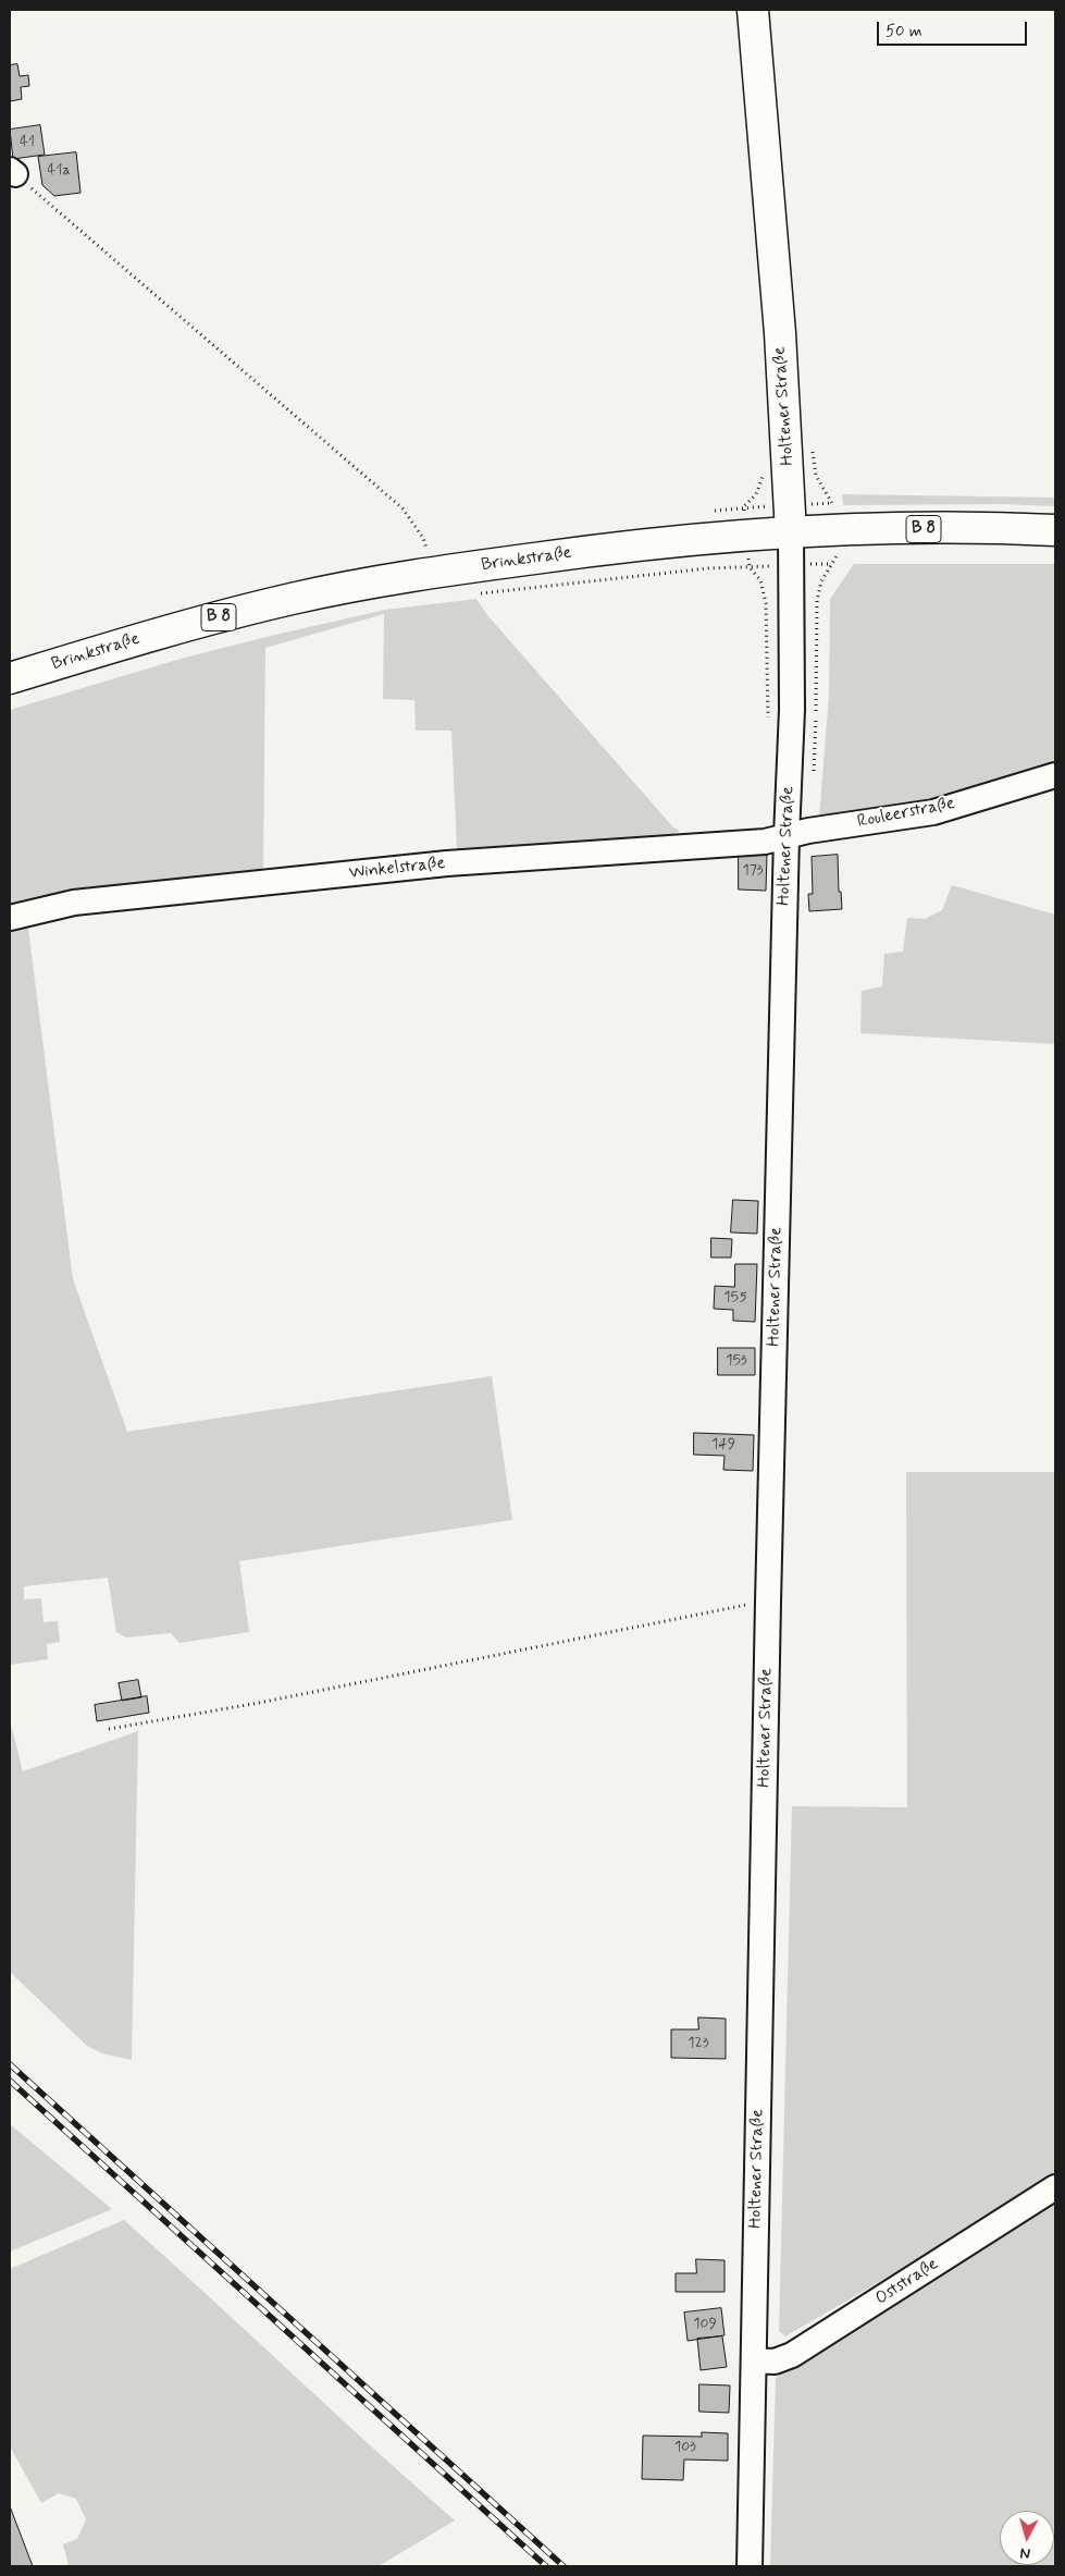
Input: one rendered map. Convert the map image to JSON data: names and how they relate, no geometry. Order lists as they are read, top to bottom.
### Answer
{
  "streets": {
    "main road": ["Holtener Straße", "B 8", "Brinkstraße"],
    "street": ["Rouleerstraße", "Winkelstraße", "Oststraße"]
  },
  "crossings": [
    ["Holtener Straße", "Brinkstraße"],
    ["Holtener Straße", "Rouleerstraße"],
    ["Holtener Straße", "Winkelstraße"],
    ["Holtener Straße", "Oststraße"],
    ["Rouleerstraße", "Winkelstraße"]
  ],
  "house_numbers": [
    "41",
    "41a",
    "173",
    "155",
    "153",
    "149",
    "123",
    "109",
    "103"
  ],
  "scale_bar": "50 m",
  "north": "bottom"
}
